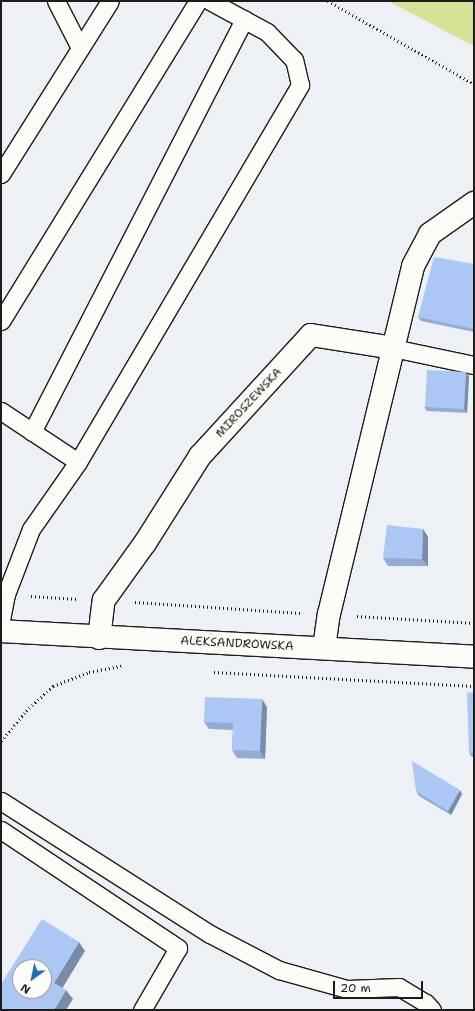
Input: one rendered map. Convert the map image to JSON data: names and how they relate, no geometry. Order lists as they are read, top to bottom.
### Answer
{
  "streets": {
    "street": ["MIROSZEWSKA", "ALEKSANDROWSKA"]
  },
  "scale_bar": "20 m",
  "north": "bottom left"
}
